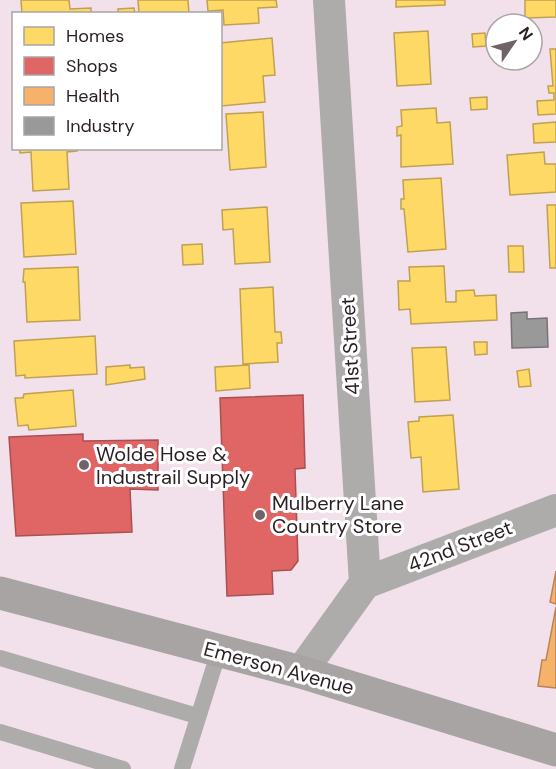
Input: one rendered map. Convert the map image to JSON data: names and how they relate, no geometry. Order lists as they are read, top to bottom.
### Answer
{
  "streets": {
    "main road": ["Emerson Avenue"],
    "street": ["41st Street", "42nd Street"]
  },
  "crossings": [
    ["41st Street", "42nd Street"]
  ],
  "places": ["Wolde Hose & Industrail Supply", "Mulberry Lane Country Store"],
  "legend": [
    "Homes",
    "Shops",
    "Health",
    "Industry"
  ],
  "north": "top right"
}
